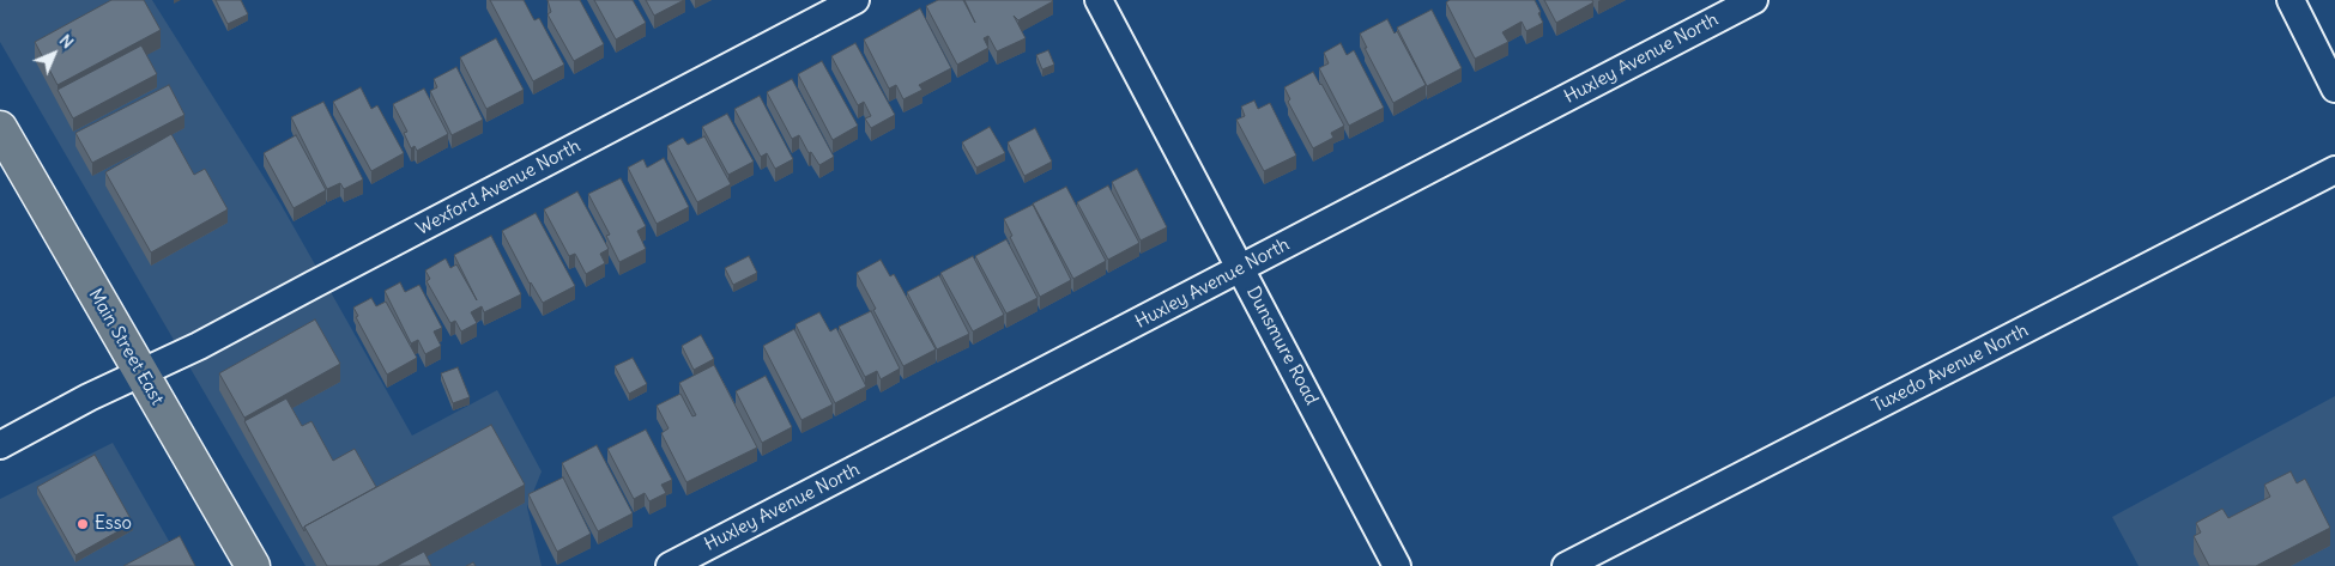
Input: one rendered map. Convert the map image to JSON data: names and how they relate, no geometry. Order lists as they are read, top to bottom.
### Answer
{
  "streets": {
    "main road": ["Main Street East"],
    "street": [
      "Huxley Avenue North",
      "Wexford Avenue North",
      "Dunsmure Road",
      "Tuxedo Avenue North"
    ]
  },
  "crossings": [
    ["Huxley Avenue North", "Dunsmure Road"],
    ["Wexford Avenue North", "Main Street East"]
  ],
  "places": ["Esso"],
  "north": "top right"
}
